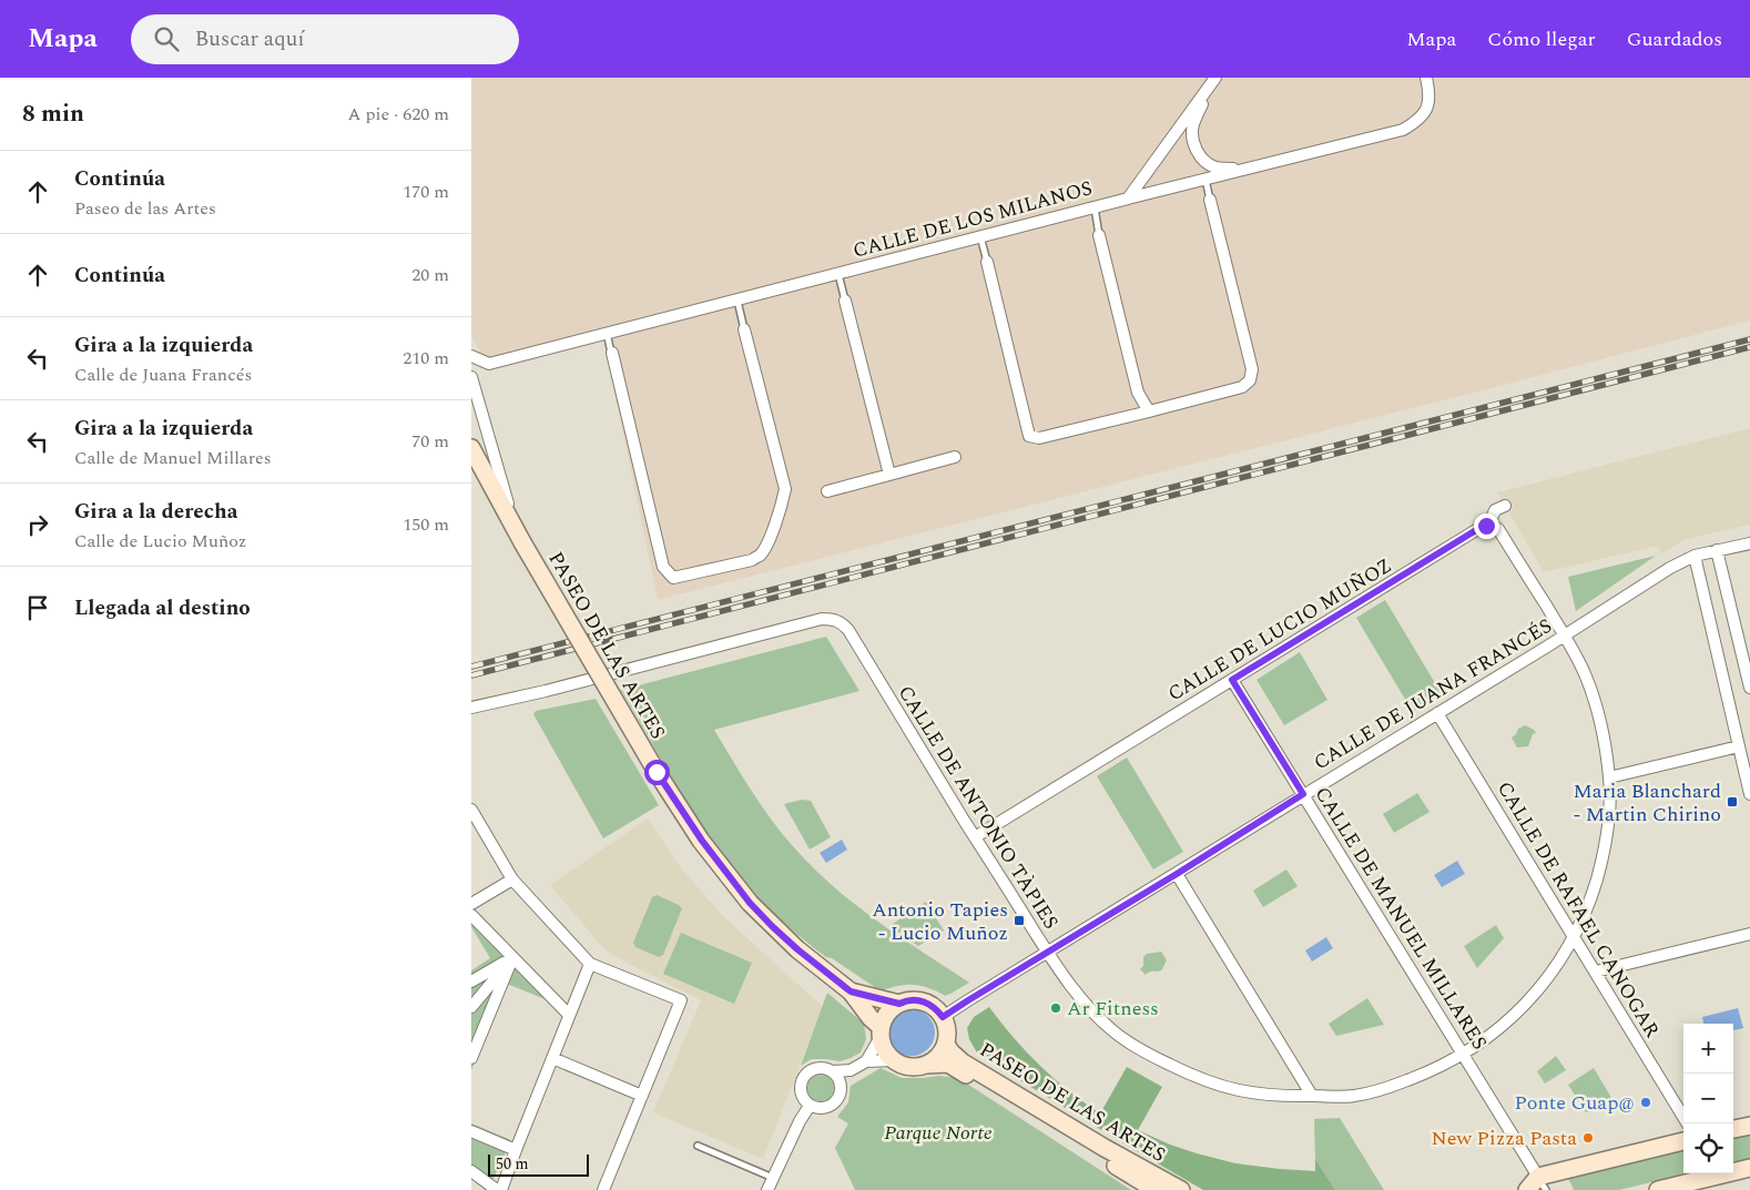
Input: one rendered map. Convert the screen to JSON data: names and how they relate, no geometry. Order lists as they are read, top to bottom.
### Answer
{
  "streets": {
    "main road": ["PASEO DE LAS ARTES"],
    "street": [
      "CALLE DE LOS MILANOS",
      "CALLE DE LUCIO MUÑOZ",
      "CALLE DE JUANA FRANCÉS",
      "CALLE DE ANTONIO TÀPIES",
      "CALLE DE RAFAEL CANOGAR",
      "CALLE DE MANUEL MILLARES"
    ]
  },
  "crossings": [
    ["CALLE DE LUCIO MUÑOZ", "CALLE DE ANTONIO TÀPIES"],
    ["CALLE DE LUCIO MUÑOZ", "CALLE DE MANUEL MILLARES"],
    ["PASEO DE LAS ARTES", "CALLE DE JUANA FRANCÉS"],
    ["CALLE DE JUANA FRANCÉS", "CALLE DE ANTONIO TÀPIES"],
    ["CALLE DE JUANA FRANCÉS", "CALLE DE RAFAEL CANOGAR"],
    ["CALLE DE JUANA FRANCÉS", "CALLE DE MANUEL MILLARES"],
    ["CALLE DE ANTONIO TÀPIES", "CALLE DE RAFAEL CANOGAR"],
    ["CALLE DE ANTONIO TÀPIES", "CALLE DE MANUEL MILLARES"]
  ],
  "parks": ["Parque Norte"],
  "places": {
    "transit": ["Maria Blanchard - Martin Chirino", "Antonio Tapies - Lucio Muñoz"],
    "other": ["Ar Fitness", "Ponte Guap@", "New Pizza Pasta"]
  },
  "scale_bar": "50 m",
  "page": {
    "header": "Mapa",
    "search": "Buscar aquí",
    "nav": ["Mapa", "Cómo llegar", "Guardados"],
    "heading": ["8 min", "A pie · 620 m"],
    "list": [
      ["Continúa", "Paseo de las Artes", "170 m"],
      ["Continúa", "20 m"],
      ["Gira a la izquierda", "Calle de Juana Francés", "210 m"],
      ["Gira a la izquierda", "Calle de Manuel Millares", "70 m"],
      ["Gira a la derecha", "Calle de Lucio Muñoz", "150 m"],
      "Llegada al destino"
    ],
    "map_buttons": ["+", "−"],
    "scale": "50 m"
  }
}
